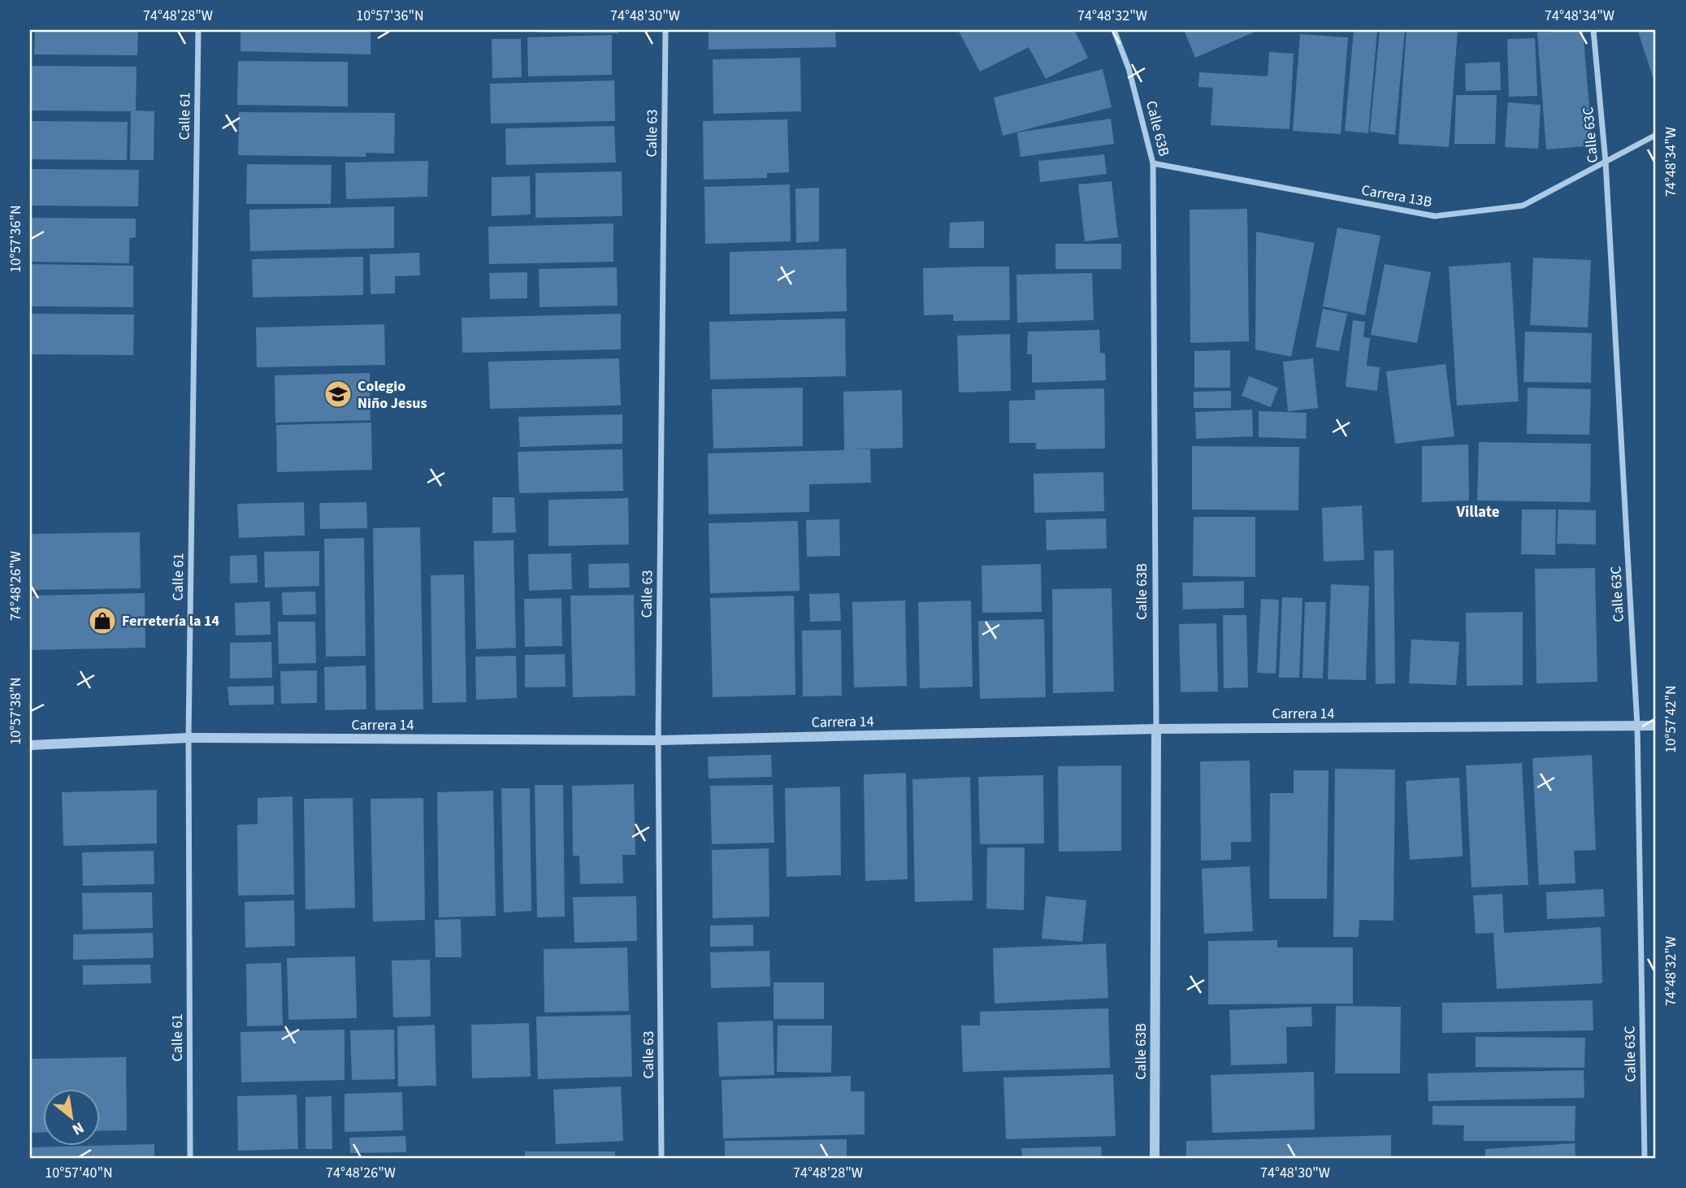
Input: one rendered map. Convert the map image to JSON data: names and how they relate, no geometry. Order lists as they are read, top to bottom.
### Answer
{
  "streets": {
    "street": [
      "Calle 61",
      "Calle 63B",
      "Calle 63",
      "Calle 63C",
      "Carrera 13B",
      "Carrera 14"
    ]
  },
  "crossings": [
    ["Calle 61", "Carrera 14"],
    ["Calle 63B", "Carrera 13B"],
    ["Calle 63B", "Carrera 14"],
    ["Calle 63", "Carrera 14"],
    ["Calle 63C", "Carrera 13B"],
    ["Calle 63C", "Carrera 14"]
  ],
  "districts": ["Villate"],
  "places": {
    "school or university": ["Colegio Niño Jesus"],
    "shop": ["Ferretería la 14"]
  },
  "north": "bottom right",
  "coordinates": [
    "74°48'28\"W",
    "10°57'36\"N",
    "74°48'30\"W",
    "74°48'32\"W",
    "74°48'34\"W",
    "74°48'26\"W",
    "10°57'38\"N",
    "10°57'42\"N",
    "10°57'40\"N"
  ]
}
